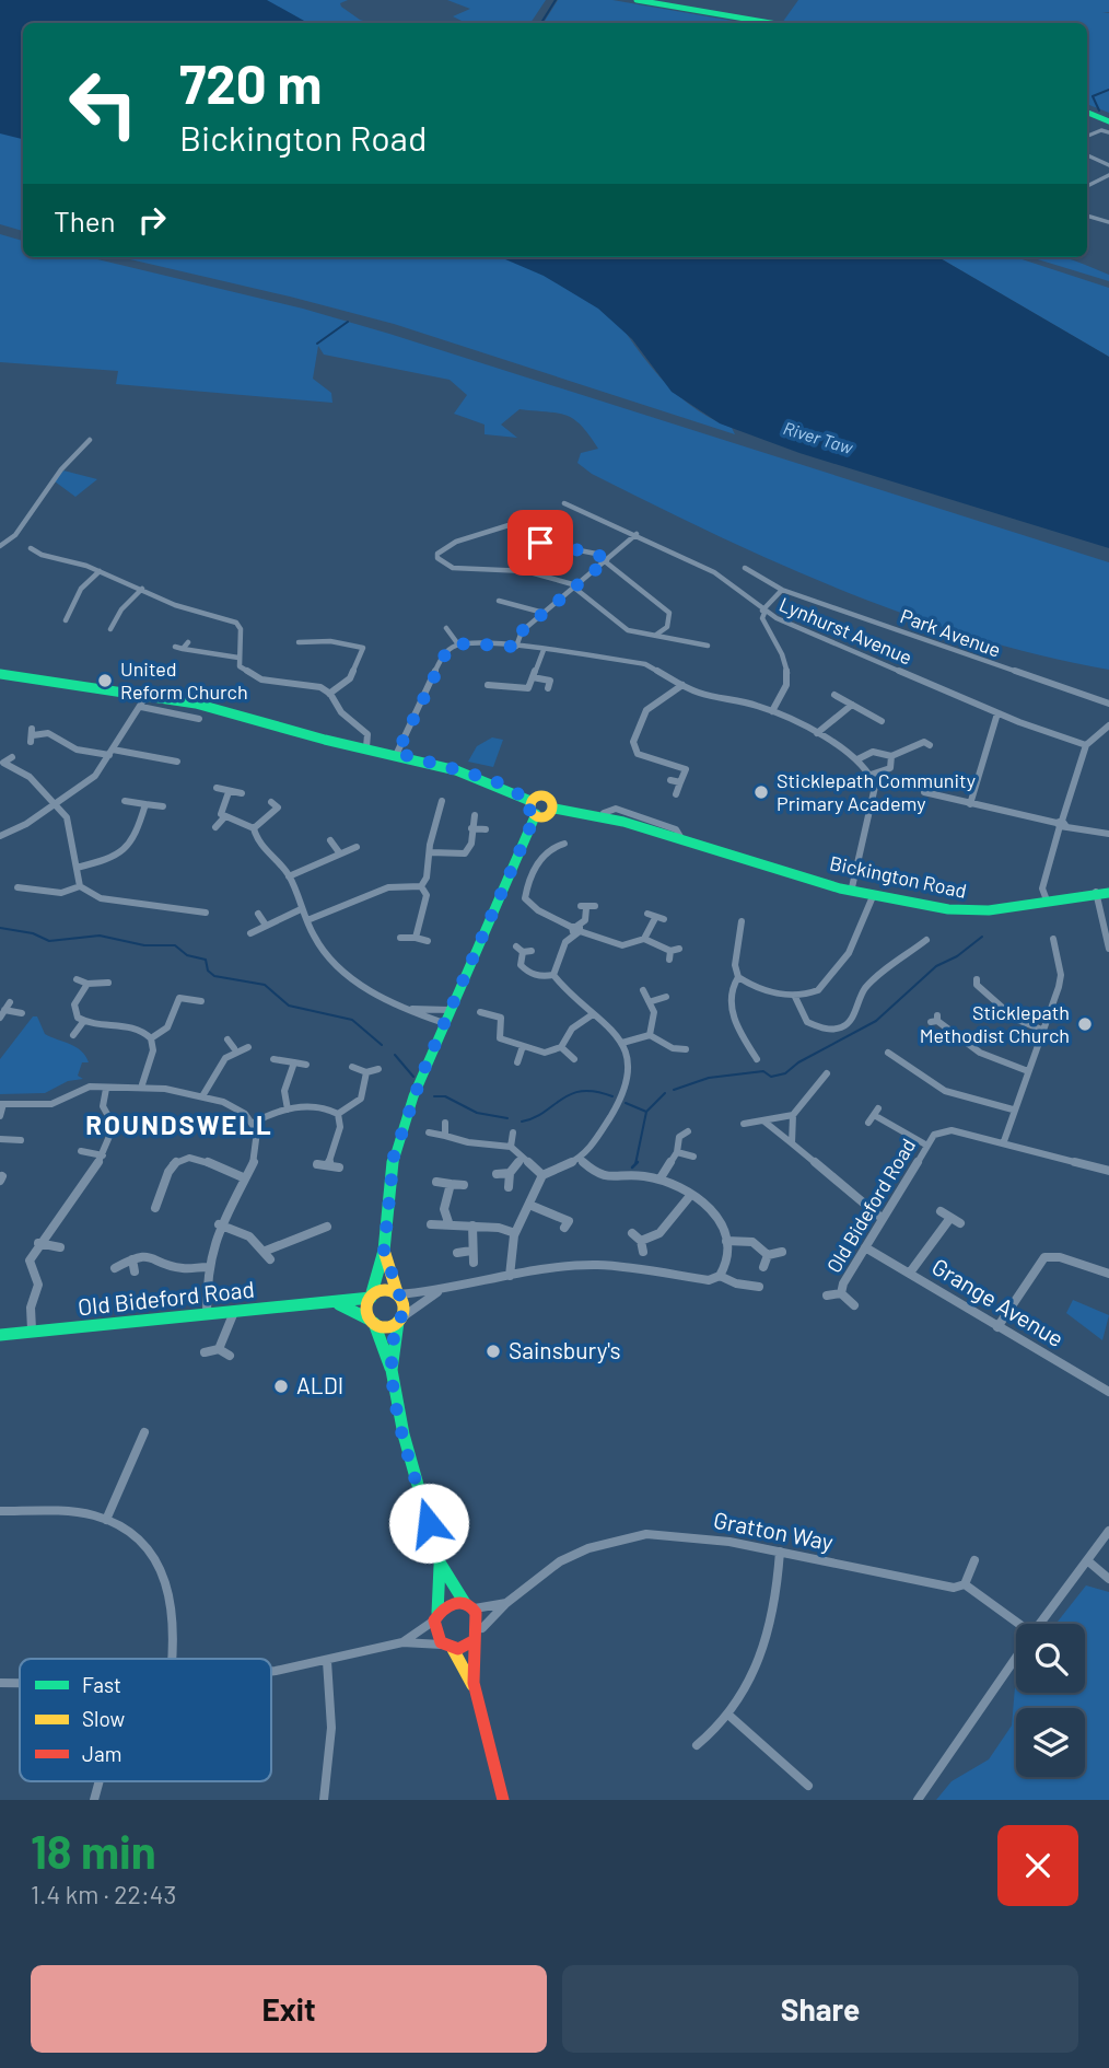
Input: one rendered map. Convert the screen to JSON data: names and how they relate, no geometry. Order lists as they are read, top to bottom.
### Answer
{
  "streets": {
    "main road": ["Bickington Road", "Old Bideford Road"],
    "street": [
      "Lynhurst Avenue",
      "Park Avenue",
      "Grange Avenue",
      "Gratton Way"
    ]
  },
  "crossings": [
    ["Old Bideford Road", "Grange Avenue"]
  ],
  "districts": ["ROUNDSWELL"],
  "water": ["River Taw"],
  "places": [
    "United Reform Church",
    "Sticklepath Community Primary Academy",
    "Sticklepath Methodist Church",
    "Sainsbury's",
    "ALDI"
  ],
  "legend": ["Fast", "Slow", "Jam"],
  "page": {
    "turn": ["720 m", "Bickington Road"],
    "then": "Then",
    "heading": ["18 min", "1.4 km · 22:43"],
    "buttons": ["Exit", "Share"]
  }
}
